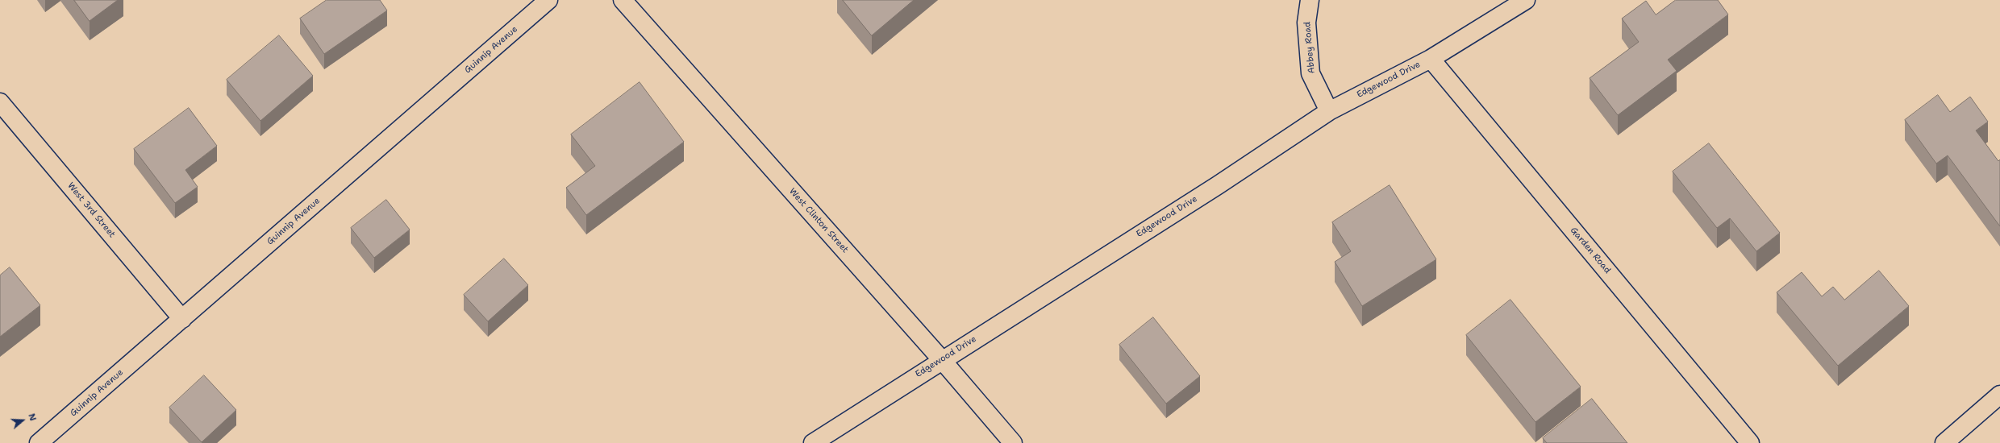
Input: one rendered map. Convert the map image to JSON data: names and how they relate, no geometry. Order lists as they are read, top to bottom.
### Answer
{
  "streets": {
    "street": [
      "Abbey Road",
      "Guinnip Avenue",
      "Edgewood Drive",
      "West 3rd Street",
      "West Clinton Street",
      "Garden Road"
    ]
  },
  "crossings": [
    ["Abbey Road", "Edgewood Drive"],
    ["Guinnip Avenue", "West 3rd Street"],
    ["Edgewood Drive", "West Clinton Street"],
    ["Edgewood Drive", "Garden Road"]
  ],
  "north": "right"
}
